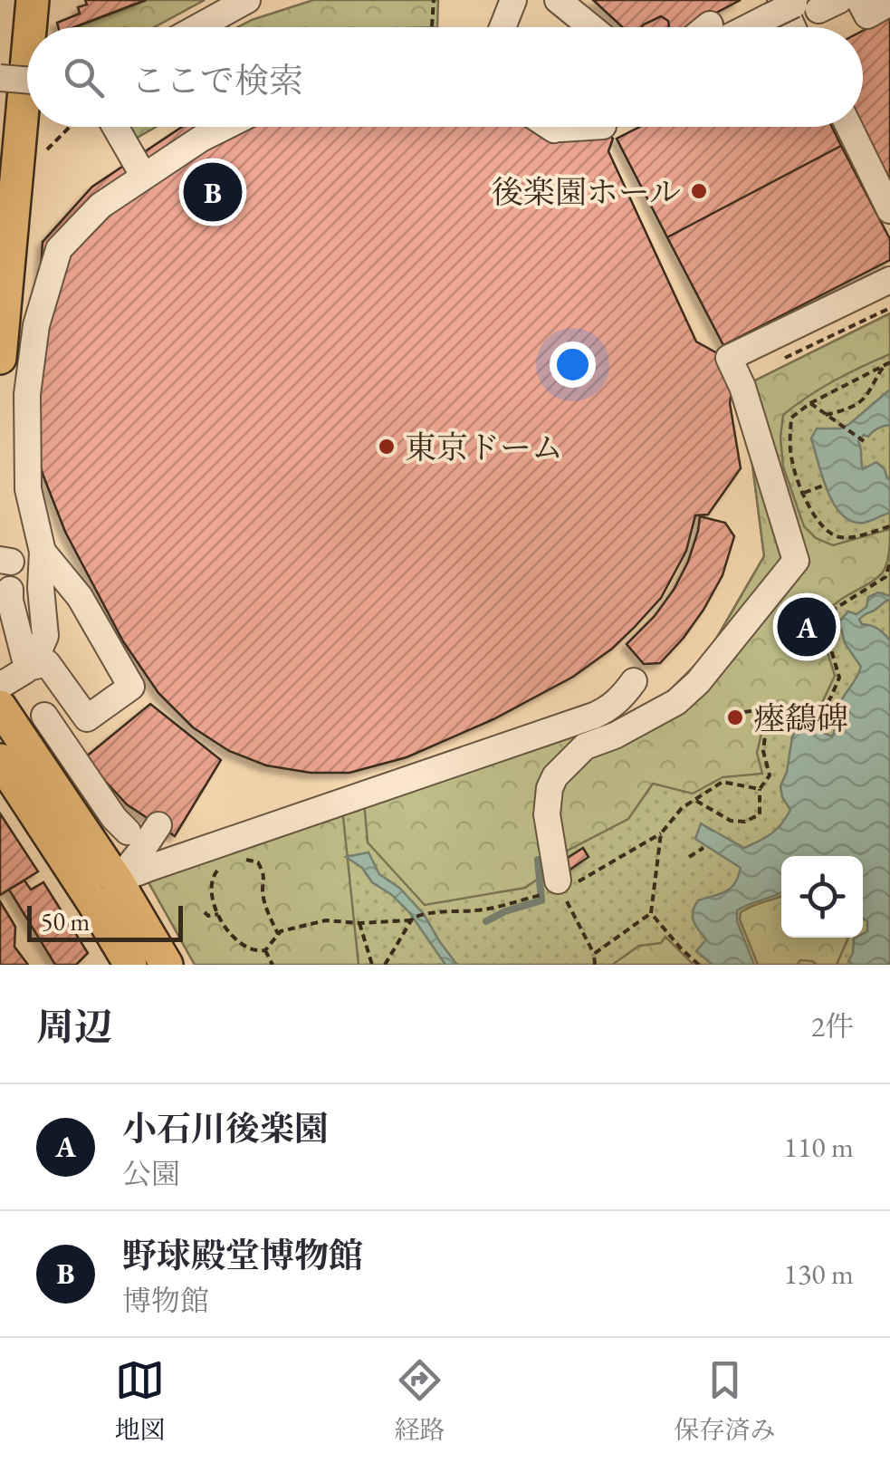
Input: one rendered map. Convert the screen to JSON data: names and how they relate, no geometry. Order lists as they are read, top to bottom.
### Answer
{
  "places": ["後楽園ホール", "東京ドーム", "瘞鷂碑"],
  "scale_bar": "50 m",
  "page": {
    "search": "ここで検索",
    "pins": ["B", "A"],
    "scale": "50 m",
    "heading": ["周辺", "2件"],
    "list": [
      {
        "mark": "A",
        "name": "小石川後楽園",
        "note": "公園",
        "value": "110 m"
      },
      {
        "mark": "B",
        "name": "野球殿堂博物館",
        "note": "博物館",
        "value": "130 m"
      }
    ],
    "nav": ["地図", "経路", "保存済み"]
  }
}
